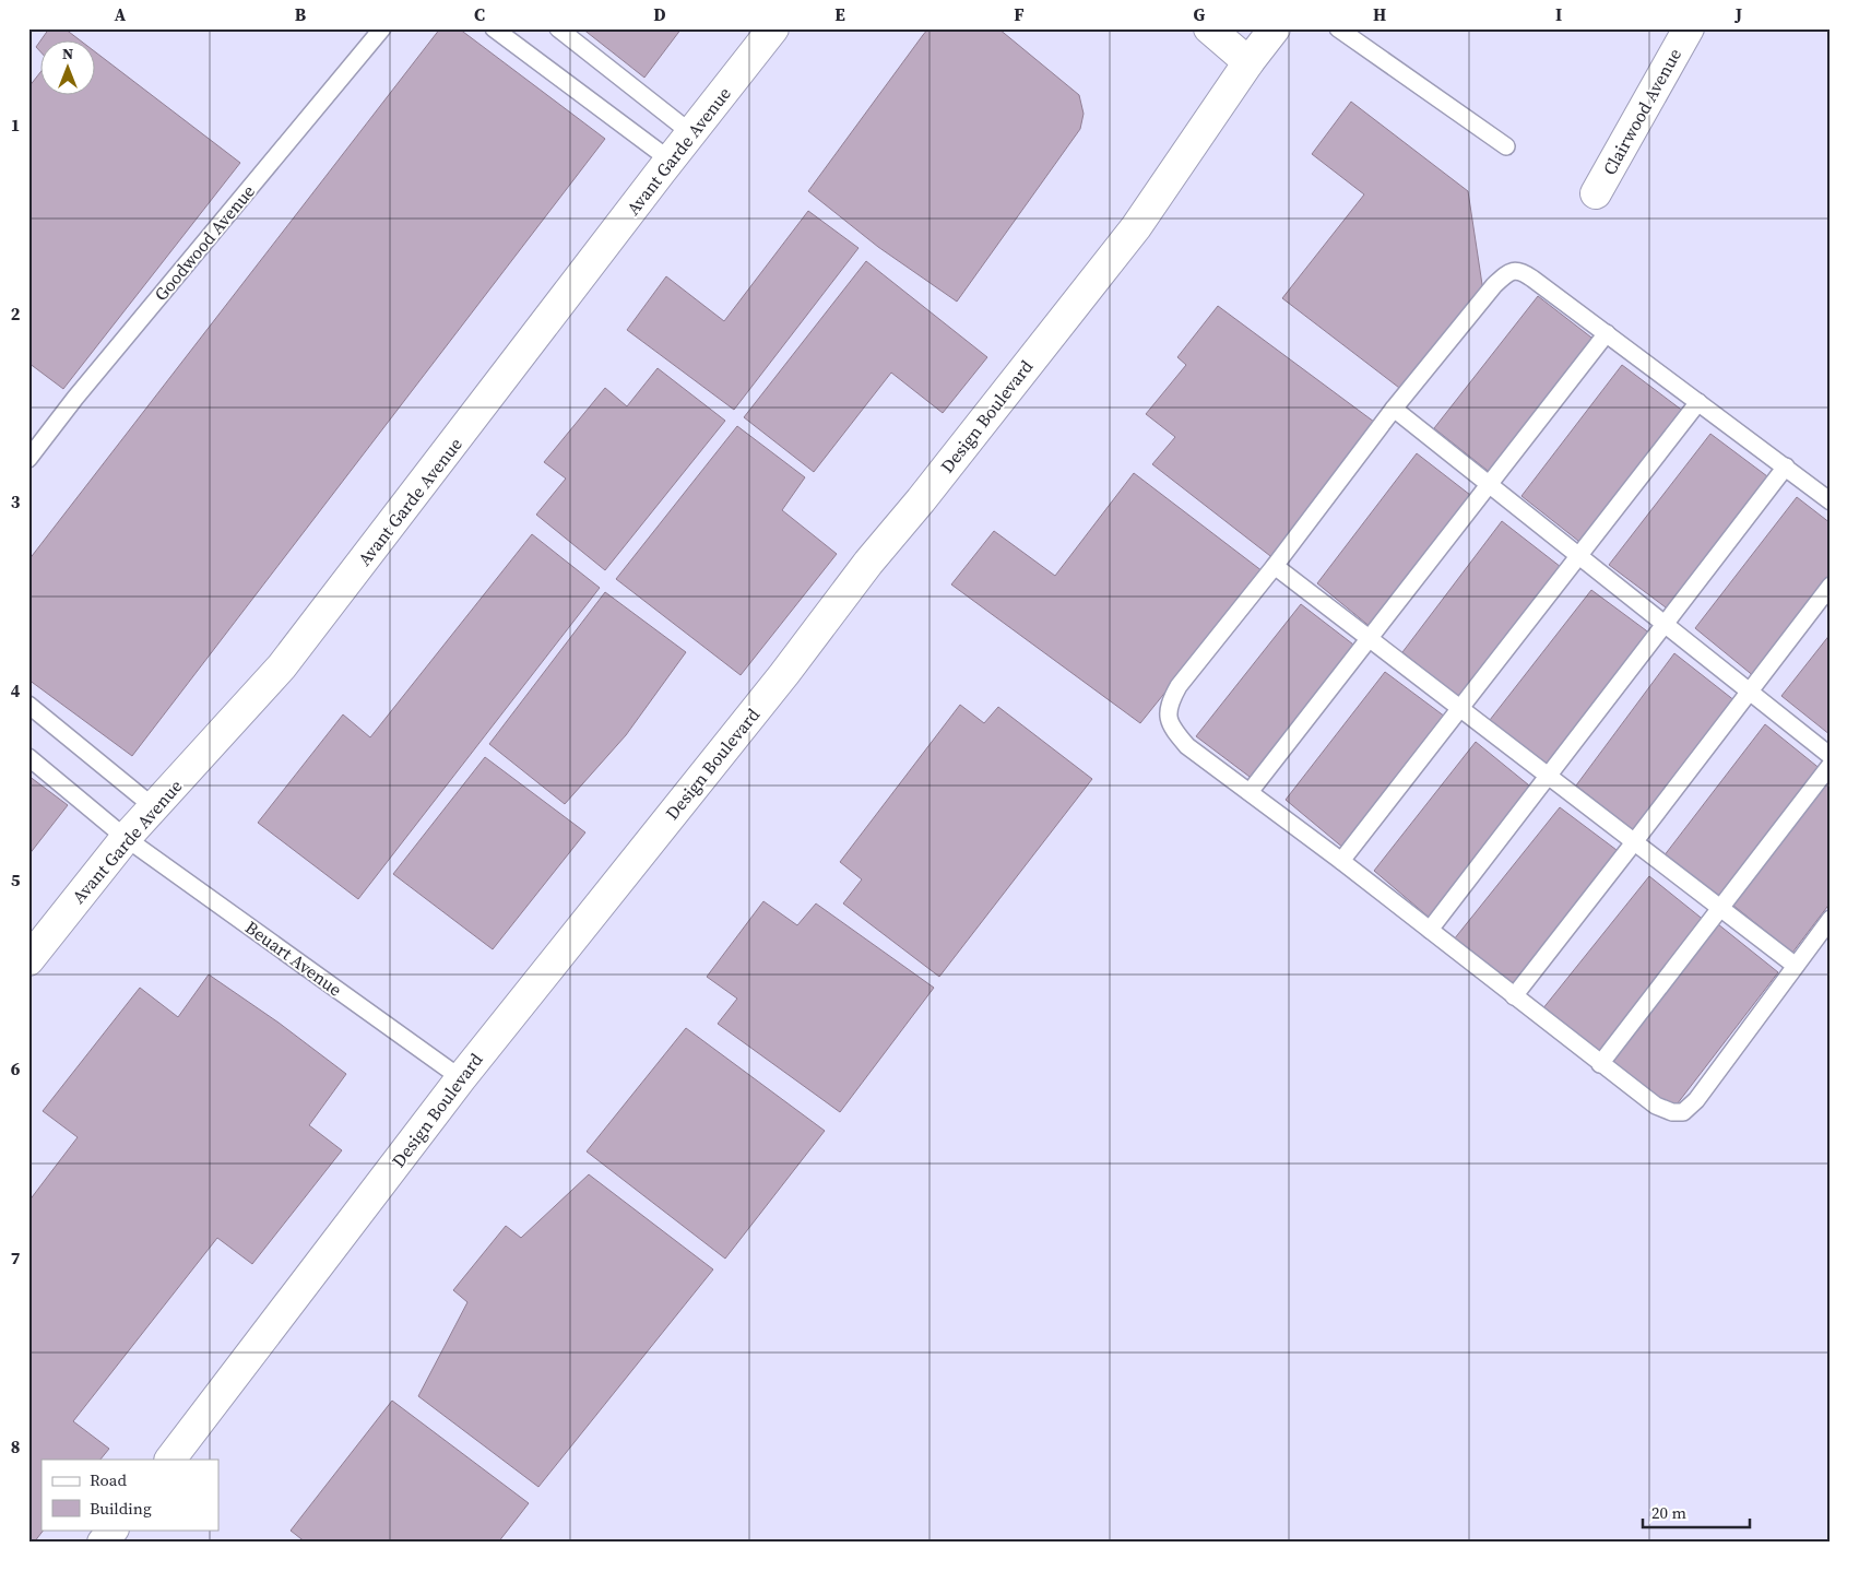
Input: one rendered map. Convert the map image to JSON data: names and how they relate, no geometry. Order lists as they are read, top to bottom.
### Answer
{
  "streets": {
    "street": ["Clairwood Avenue", "Avant Garde Avenue", "Design Boulevard"],
    "lane": ["Goodwood Avenue", "Beuart Avenue"]
  },
  "crossings": [
    ["Avant Garde Avenue", "Beuart Avenue"],
    ["Design Boulevard", "Beuart Avenue"]
  ],
  "legend": ["Road", "Building"],
  "scale_bar": "20 m",
  "north": "top",
  "grid": {
    "columns": [
      "A",
      "B",
      "C",
      "D",
      "E",
      "F",
      "G",
      "H",
      "I",
      "J"
    ],
    "rows": [
      "1",
      "2",
      "3",
      "4",
      "5",
      "6",
      "7",
      "8"
    ]
  }
}
